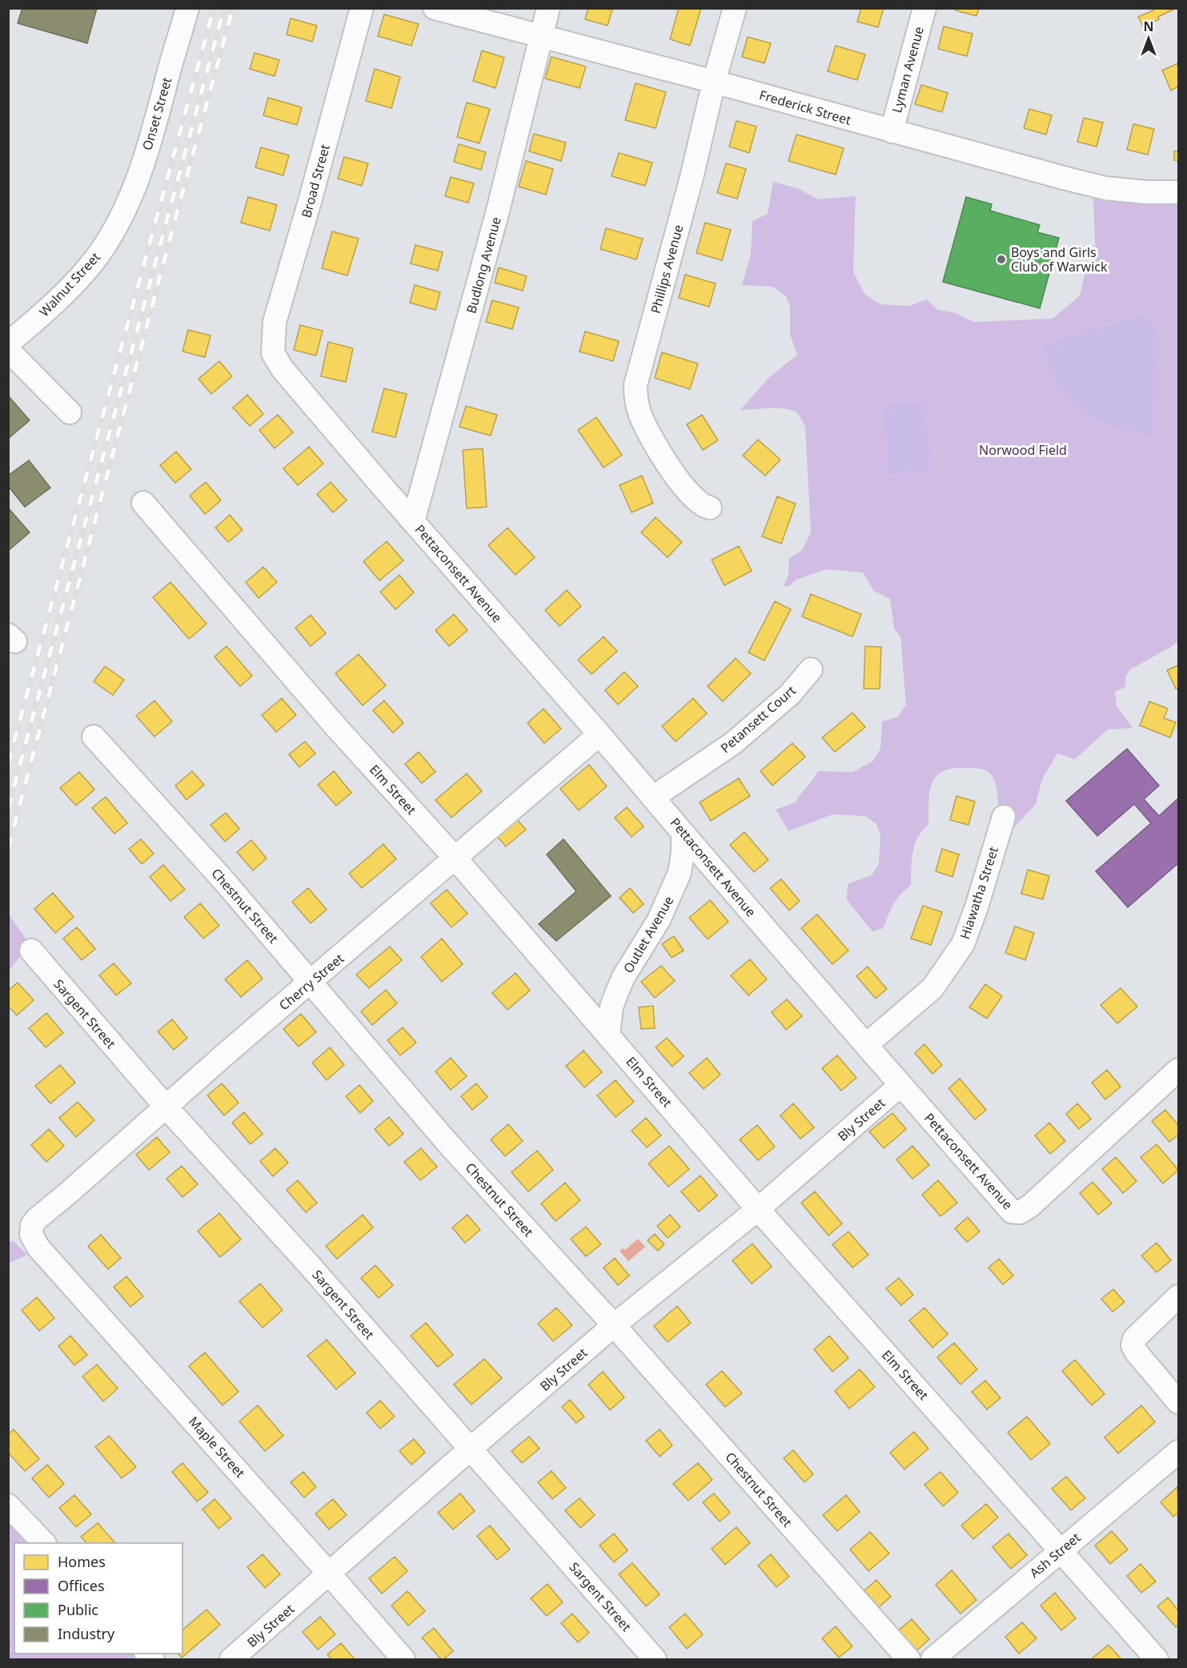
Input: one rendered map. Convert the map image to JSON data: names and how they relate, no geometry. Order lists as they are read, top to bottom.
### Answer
{
  "streets": {
    "street": [
      "Lyman Avenue",
      "Frederick Street",
      "Onset Street",
      "Broad Street",
      "Budlong Avenue",
      "Phillips Avenue",
      "Walnut Street",
      "Pettaconsett Avenue",
      "Petansett Court",
      "Elm Street",
      "Hiawatha Street",
      "Chestnut Street",
      "Outlet Avenue",
      "Cherry Street",
      "Sargent Street",
      "Bly Street",
      "Maple Street",
      "Ash Street"
    ]
  },
  "crossings": [
    ["Lyman Avenue", "Frederick Street"],
    ["Frederick Street", "Budlong Avenue"],
    ["Frederick Street", "Phillips Avenue"],
    ["Onset Street", "Walnut Street"],
    ["Broad Street", "Pettaconsett Avenue"],
    ["Budlong Avenue", "Pettaconsett Avenue"],
    ["Pettaconsett Avenue", "Petansett Court"],
    ["Pettaconsett Avenue", "Hiawatha Street"],
    ["Pettaconsett Avenue", "Outlet Avenue"],
    ["Pettaconsett Avenue", "Cherry Street"],
    ["Pettaconsett Avenue", "Bly Street"],
    ["Elm Street", "Outlet Avenue"],
    ["Elm Street", "Cherry Street"],
    ["Elm Street", "Bly Street"],
    ["Elm Street", "Ash Street"],
    ["Chestnut Street", "Cherry Street"],
    ["Chestnut Street", "Bly Street"],
    ["Cherry Street", "Sargent Street"],
    ["Cherry Street", "Maple Street"],
    ["Sargent Street", "Bly Street"],
    ["Bly Street", "Maple Street"]
  ],
  "parks": ["Norwood Field"],
  "places": ["Boys and Girls Club of Warwick"],
  "legend": [
    "Homes",
    "Offices",
    "Public",
    "Industry"
  ],
  "north": "top"
}
